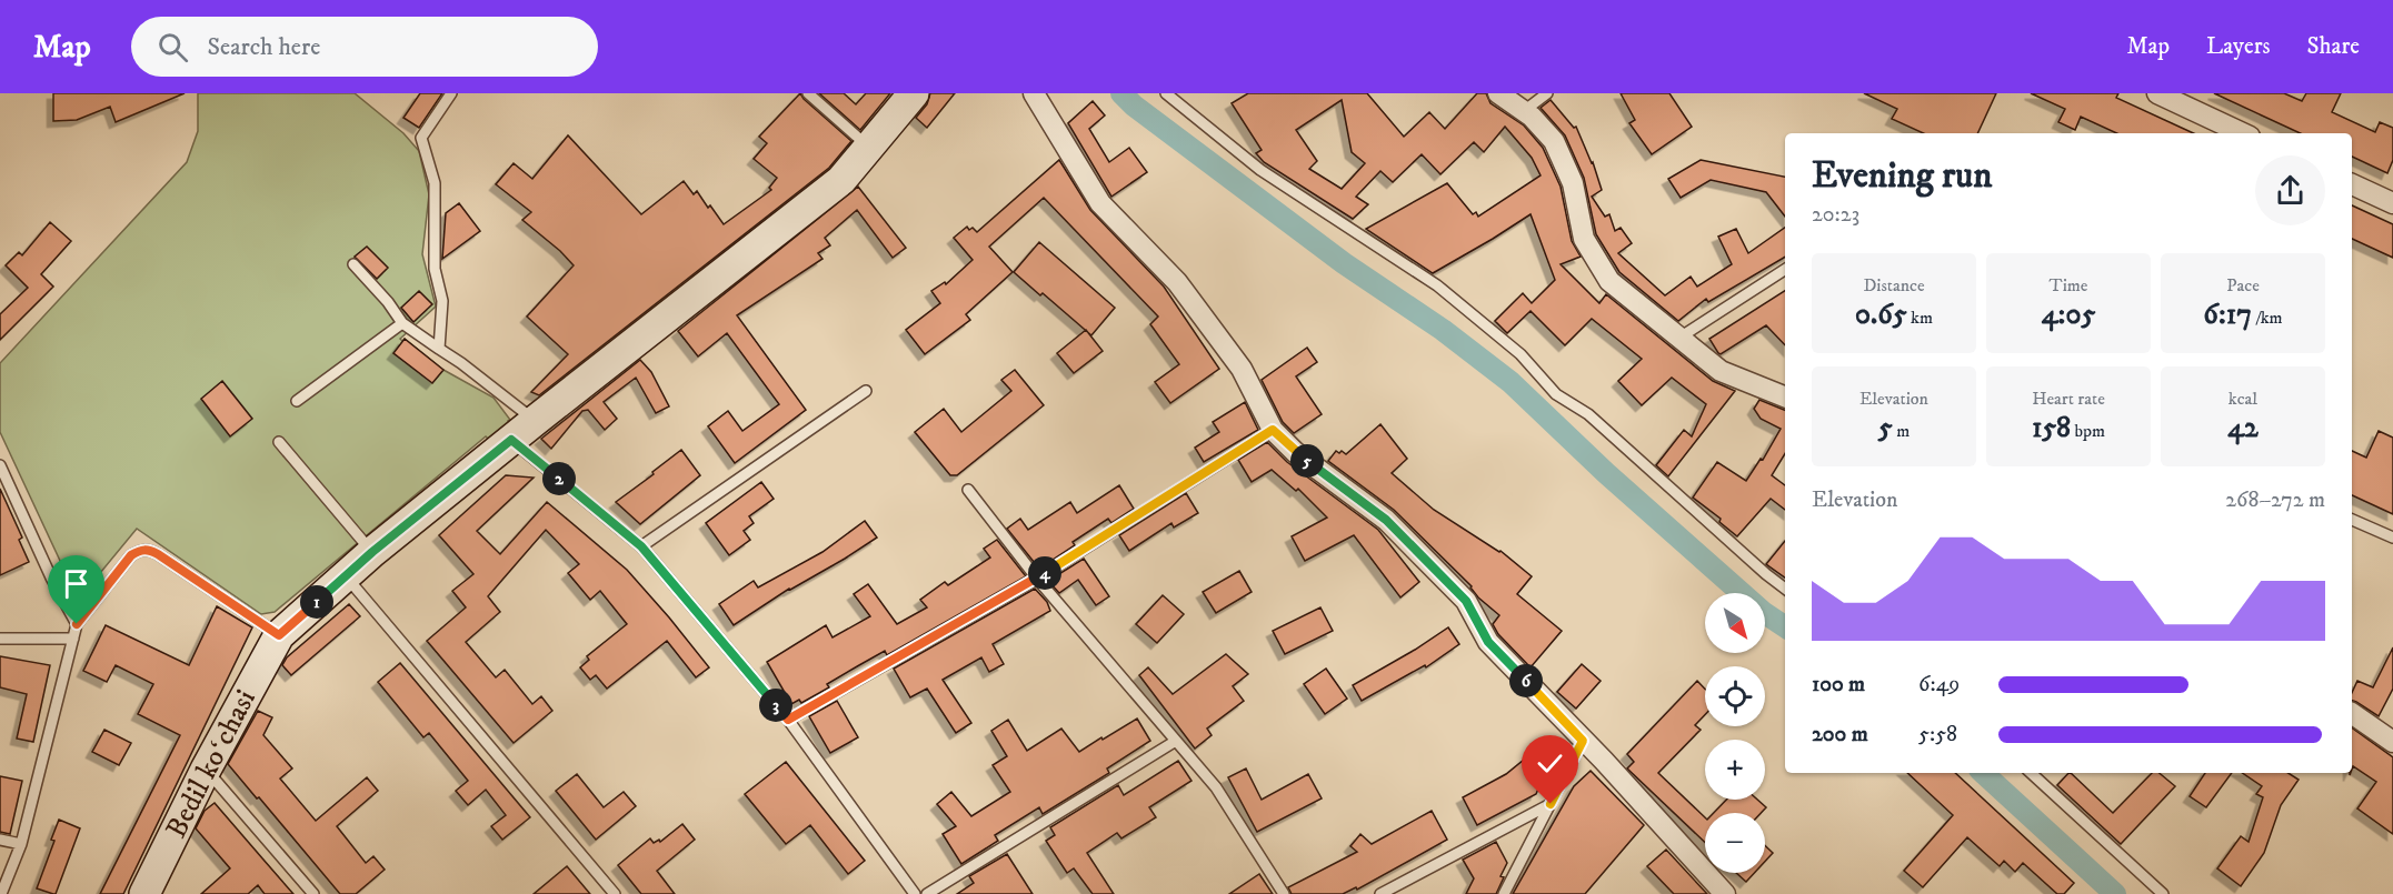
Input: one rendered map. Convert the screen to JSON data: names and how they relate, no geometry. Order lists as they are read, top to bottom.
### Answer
{
  "streets": {
    "street": ["Bedil koʻchasi"]
  },
  "north": "bottom right",
  "page": {
    "header": "Map",
    "search": "Search here",
    "nav": ["Map", "Layers", "Share"],
    "heading": ["Evening run", "20:23"],
    "stats": [
      ["Distance", "0.65 km"],
      ["Time", "4:05"],
      ["Pace", "6:17 /km"],
      ["Elevation", "5 m"],
      ["Heart rate", "158 bpm"],
      ["kcal", "42"]
    ],
    "pins": [
      "5",
      "2",
      "4",
      "1",
      "6",
      "3"
    ],
    "chart": ["Elevation", "268–272 m"],
    "map_buttons": ["+", "−"],
    "list": [
      {
        "name": "100 m",
        "note": "6:49"
      },
      {
        "name": "200 m",
        "note": "5:58"
      }
    ]
  }
}
